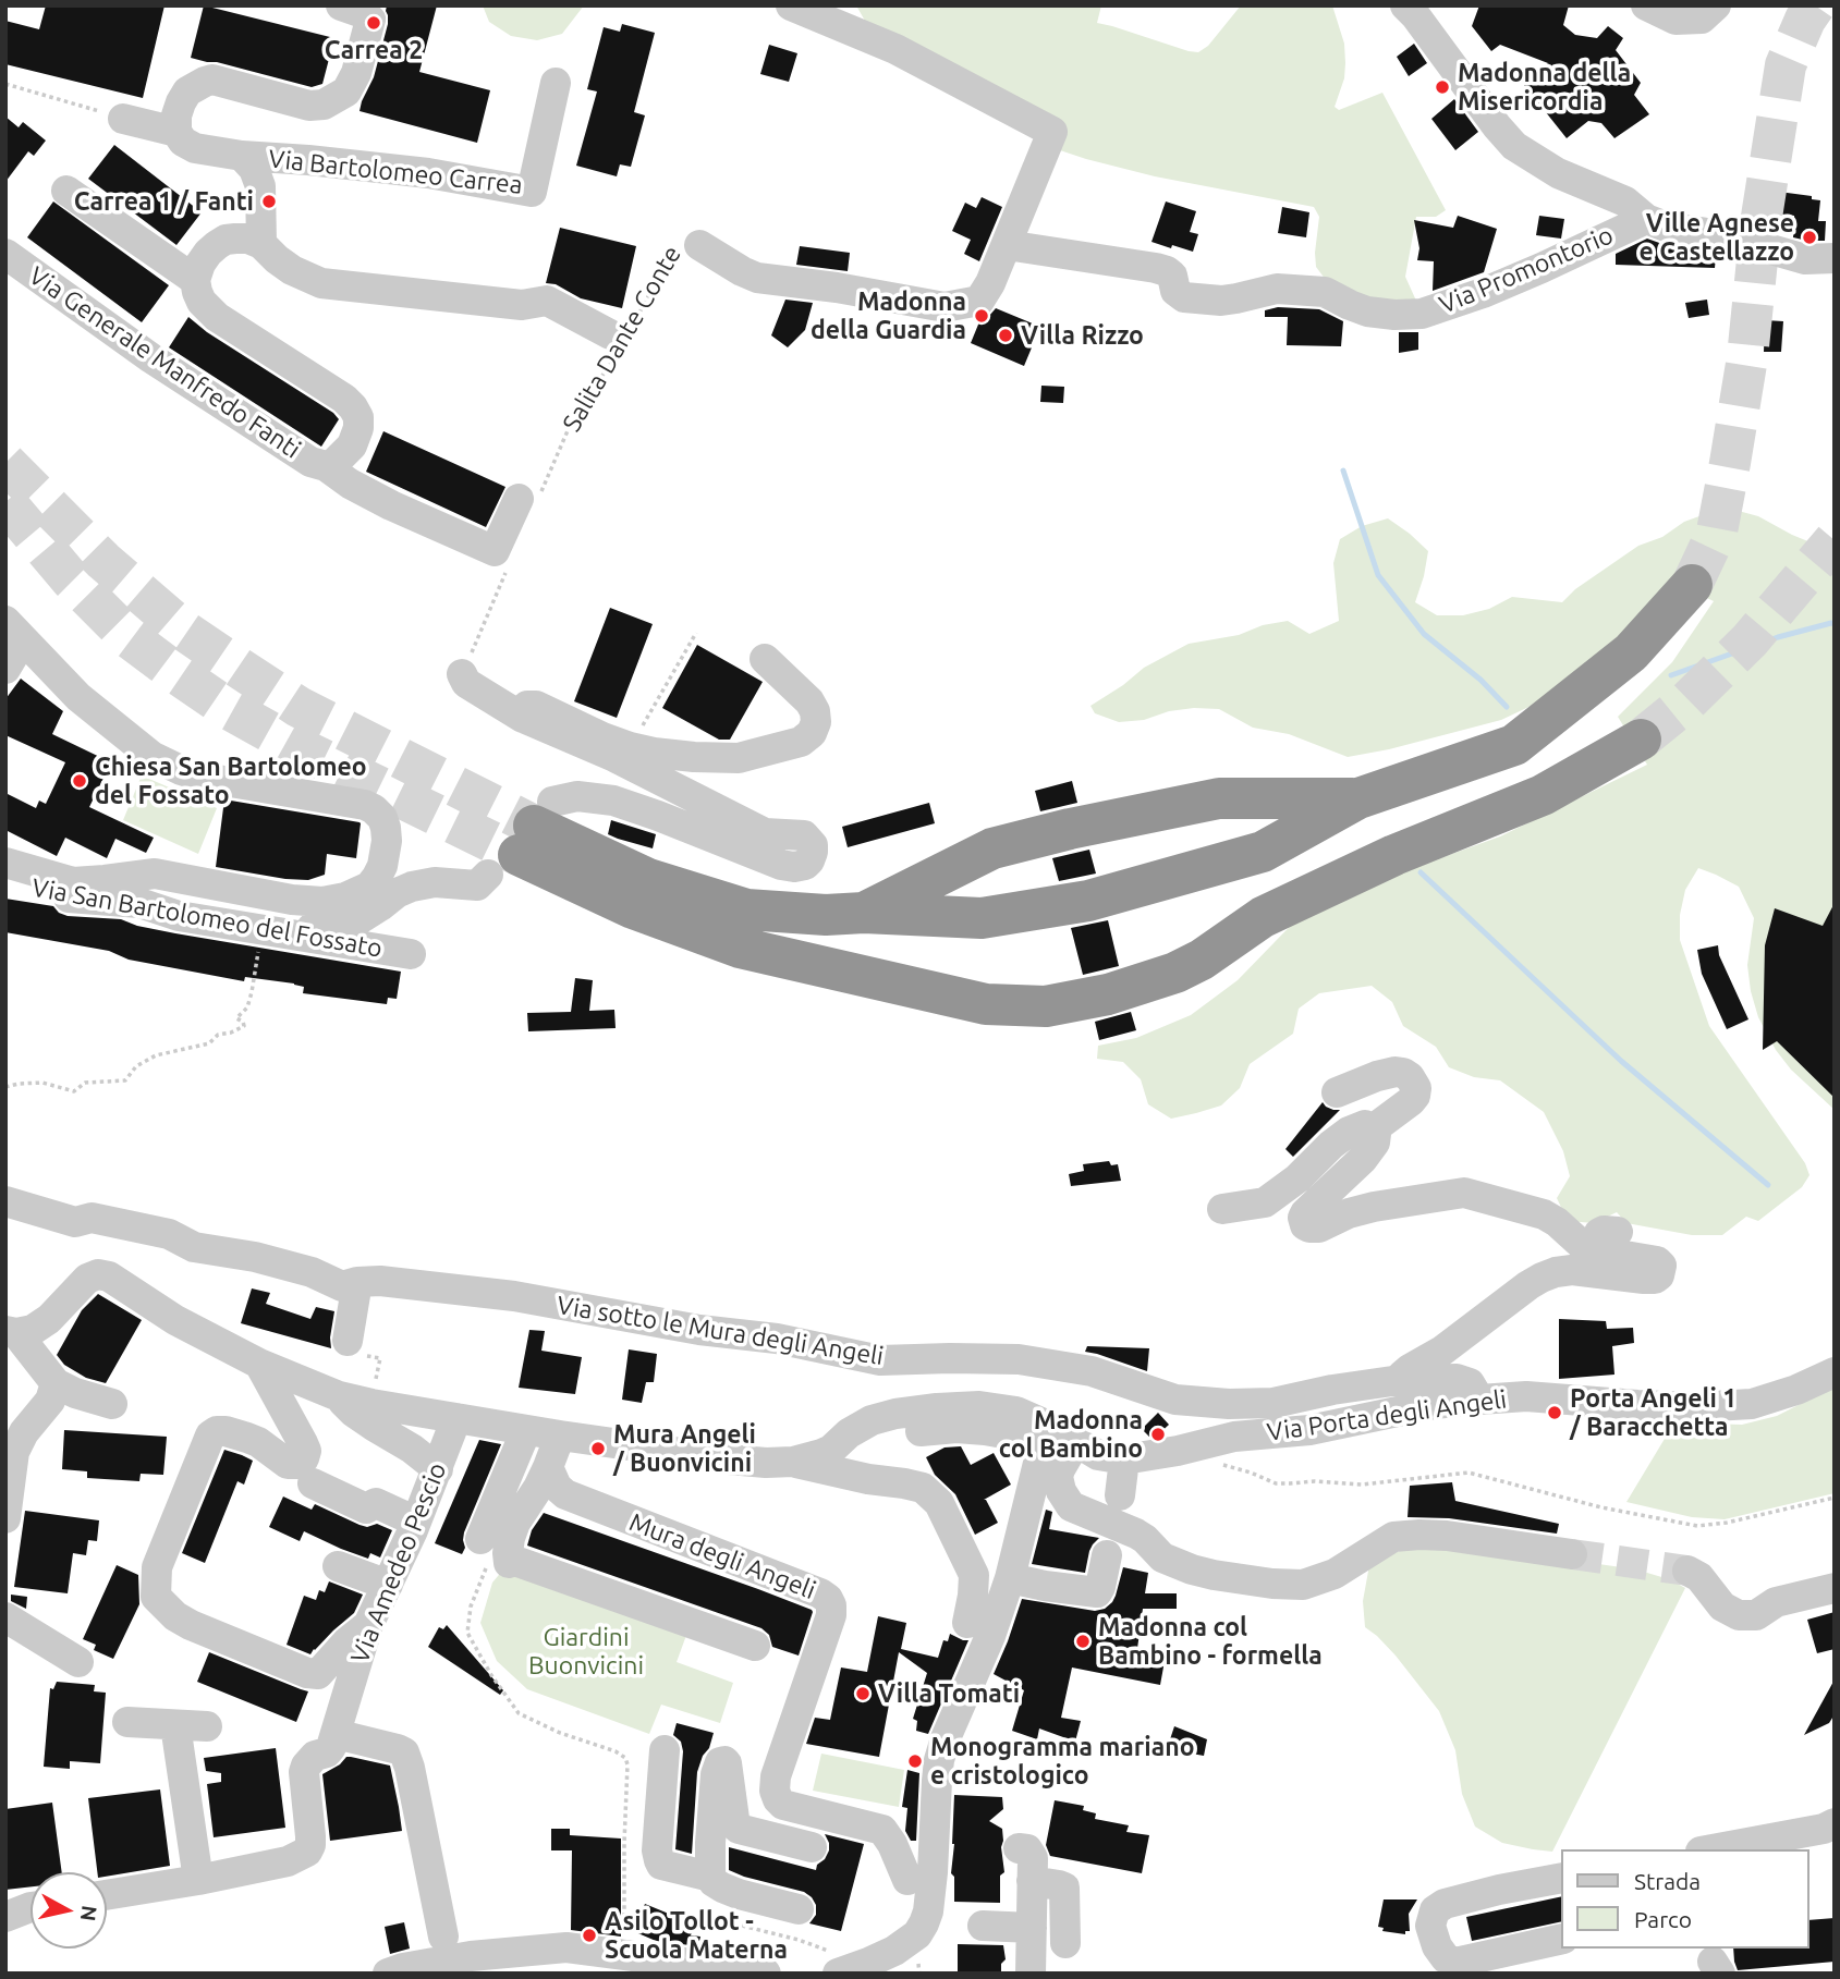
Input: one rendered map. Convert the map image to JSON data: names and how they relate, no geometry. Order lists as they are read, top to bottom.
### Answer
{
  "streets": {
    "street": [
      "Via Bartolomeo Carrea",
      "Via Promontorio",
      "Salita Dante Conte",
      "Via Generale Manfredo Fanti",
      "Via San Bartolomeo del Fossato",
      "Via sotto le Mura degli Angeli",
      "Via Porta degli Angeli",
      "Mura degli Angeli",
      "Via Amedeo Pescio"
    ]
  },
  "crossings": [
    ["Via Promontorio", "Salita Dante Conte"],
    ["Salita Dante Conte", "Via Generale Manfredo Fanti"],
    ["Via sotto le Mura degli Angeli", "Via Porta degli Angeli"]
  ],
  "parks": ["Giardini Buonvicini"],
  "places": [
    "Carrea 2",
    "Madonna della Misericordia",
    "Carrea 1 / Fanti",
    "Ville Agnese e Castellazzo",
    "Madonna della Guardia",
    "Villa Rizzo",
    "Chiesa San Bartolomeo del Fossato",
    "Porta Angeli 1 / Baracchetta",
    "Madonna col Bambino",
    "Mura Angeli / Buonvicini",
    "Madonna col Bambino - formella",
    "Villa Tomati",
    "Monogramma mariano e cristologico",
    "Asilo Tollot - Scuola Materna"
  ],
  "legend": ["Strada", "Parco"],
  "north": "right"
}
